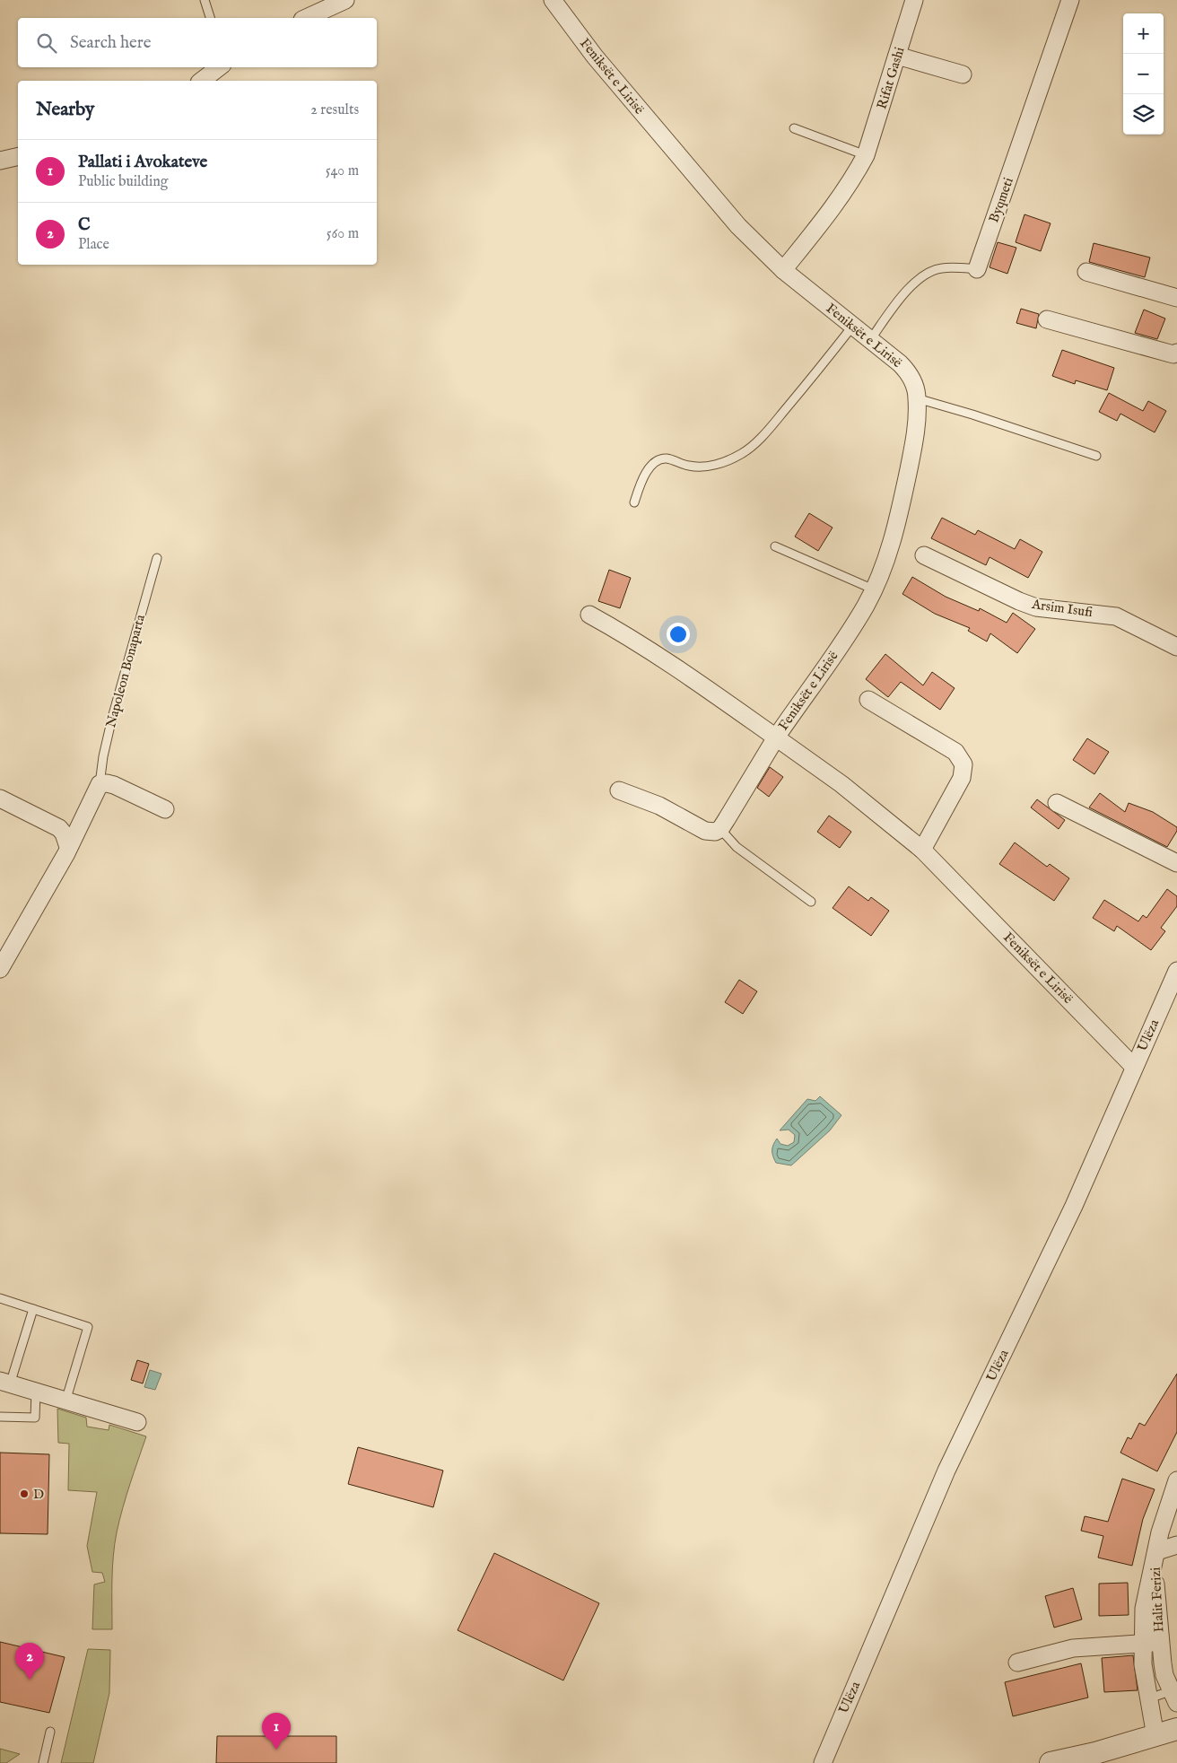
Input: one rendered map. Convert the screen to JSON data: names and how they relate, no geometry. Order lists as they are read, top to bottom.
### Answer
{
  "streets": {
    "street": [
      "Feniksët e Lirisë",
      "Rifat Gashi",
      "Byqmeti",
      "Arsim Isufi",
      "Napoleon Bonaparta",
      "Ulëza",
      "Halit Ferizi"
    ]
  },
  "crossings": [
    ["Feniksët e Lirisë", "Rifat Gashi"],
    ["Feniksët e Lirisë", "Byqmeti"],
    ["Feniksët e Lirisë", "Ulëza"]
  ],
  "places": ["D"],
  "page": {
    "map_buttons": ["+", "−"],
    "search": "Search here",
    "heading": ["Nearby", "2 results"],
    "list": [
      {
        "mark": "1",
        "name": "Pallati i Avokateve",
        "note": "Public building",
        "value": "540 m"
      },
      {
        "mark": "2",
        "name": "C",
        "note": "Place",
        "value": "560 m"
      }
    ],
    "pins": ["2", "1"]
  }
}
